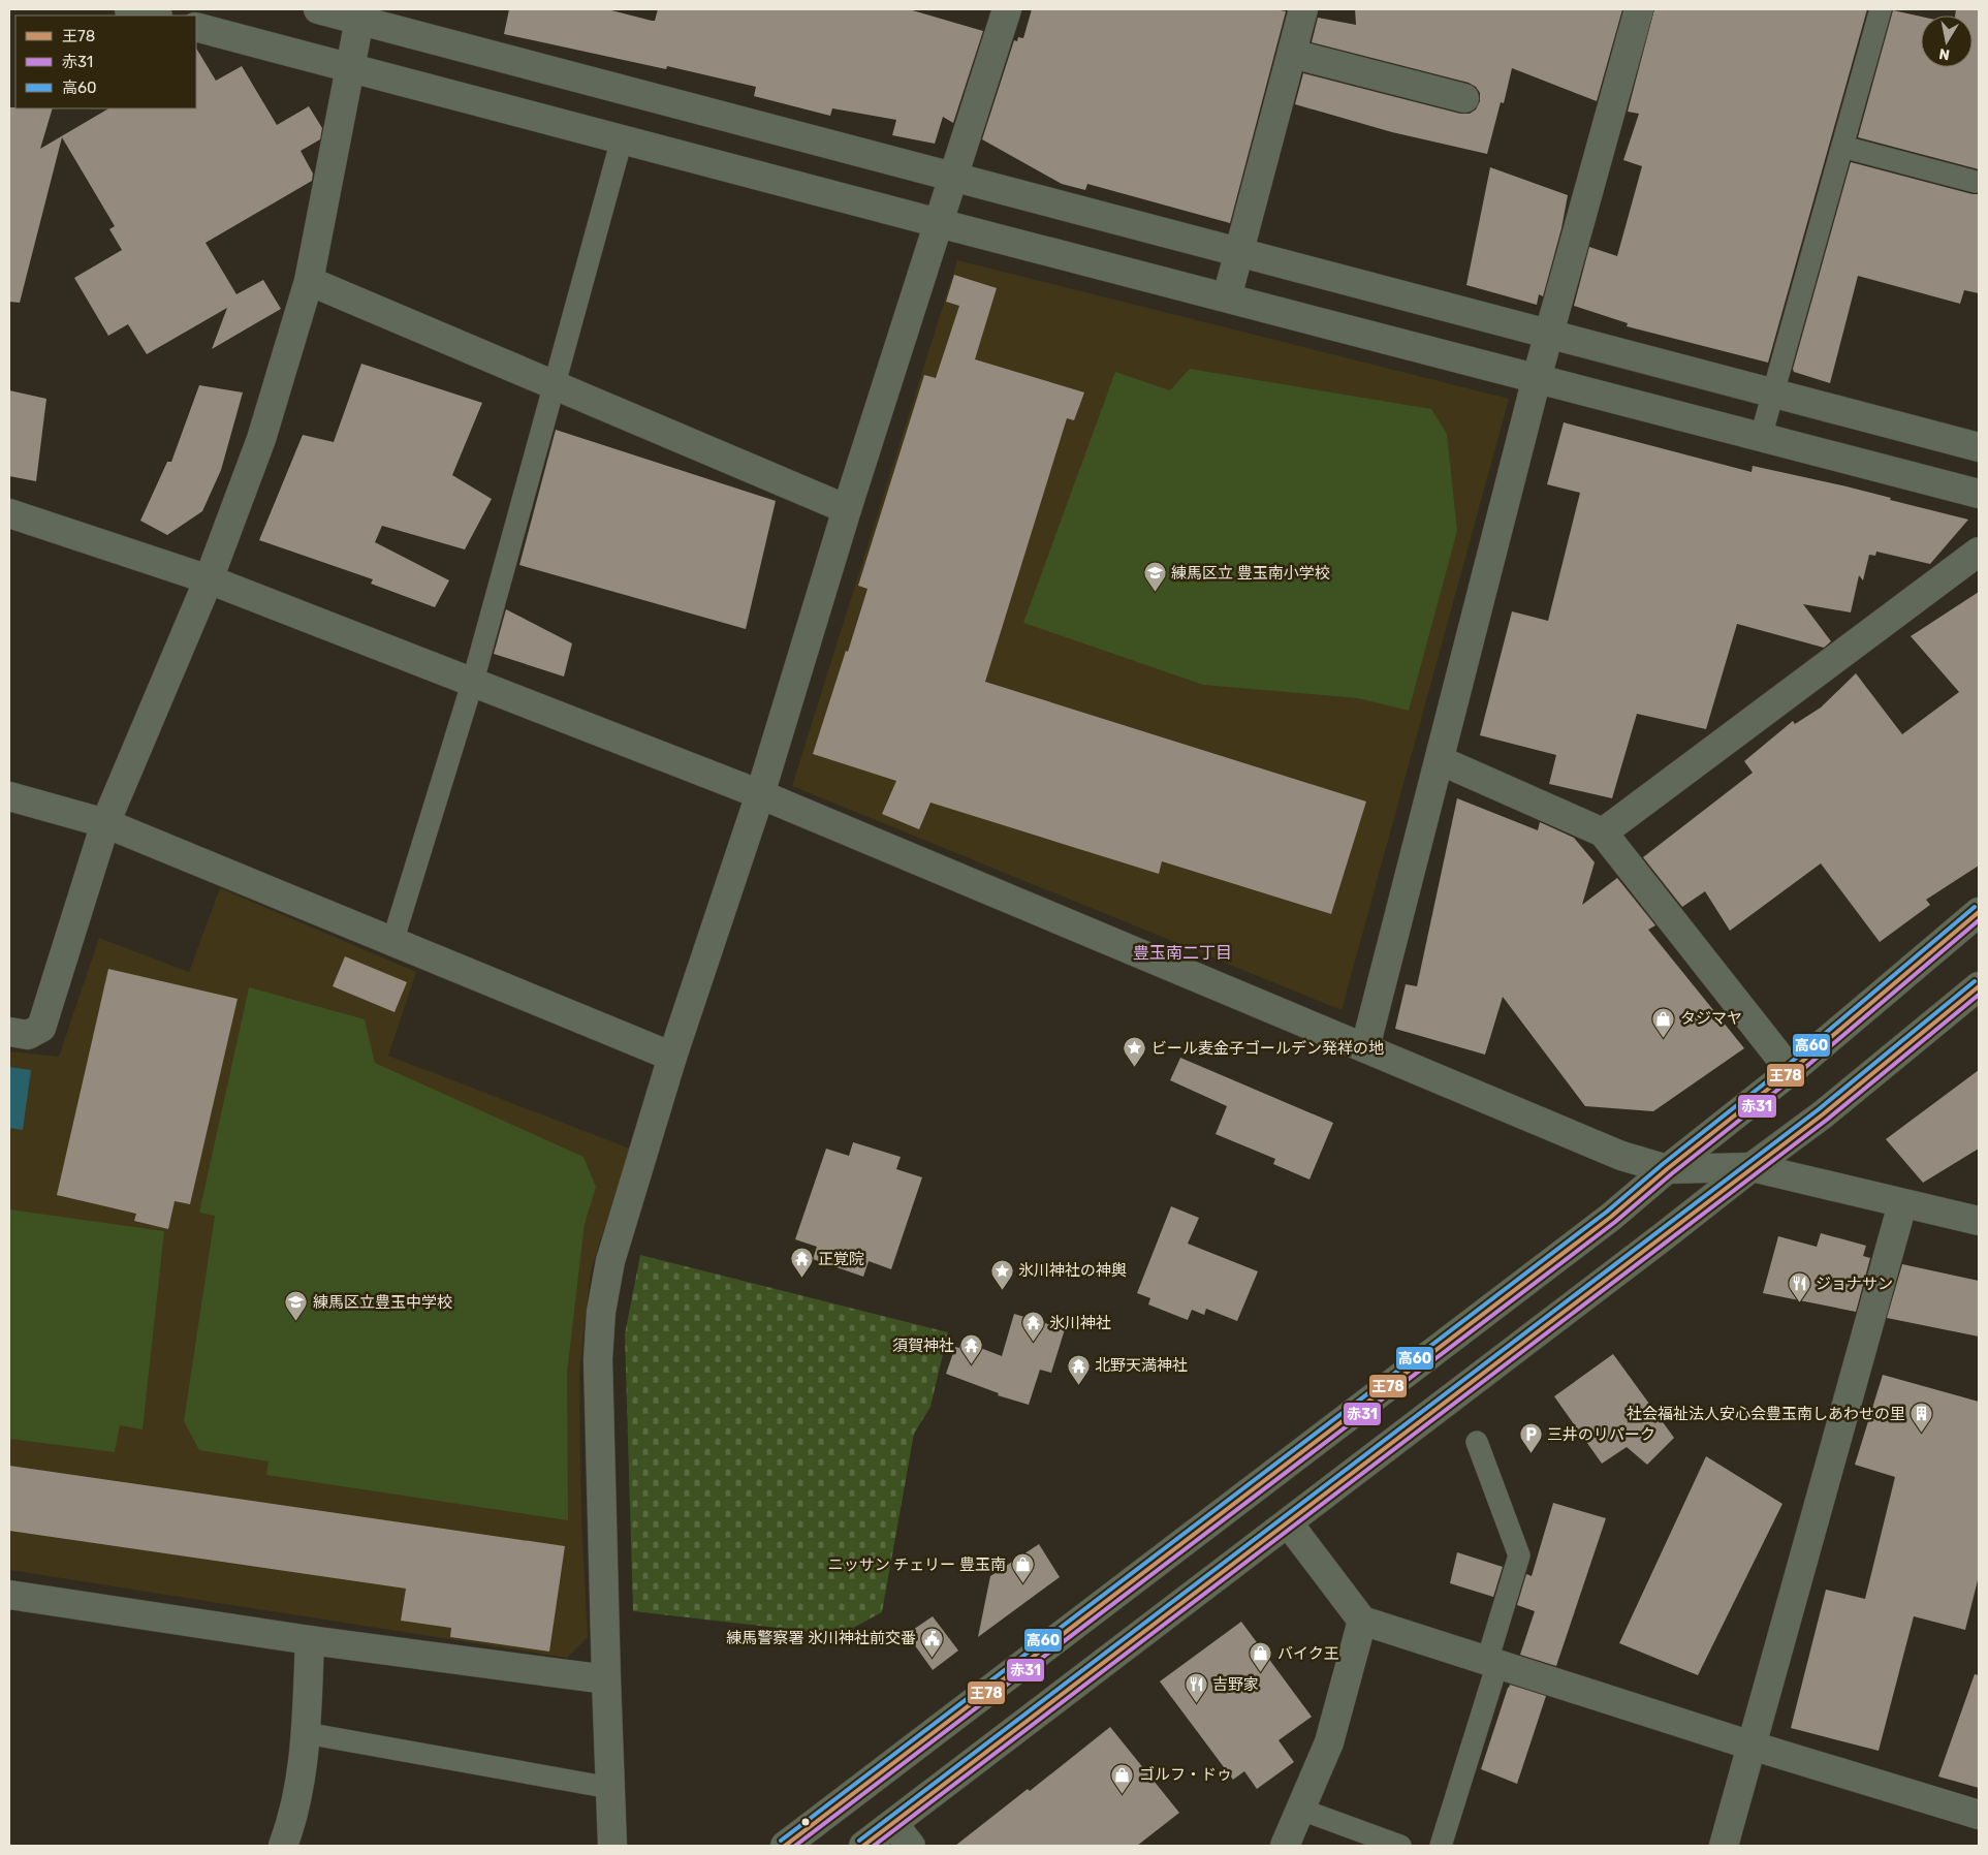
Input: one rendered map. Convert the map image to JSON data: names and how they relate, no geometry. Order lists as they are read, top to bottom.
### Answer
{
  "districts": ["豊玉南二丁目"],
  "places": {
    "school or university": ["練馬区立 豊玉南小学校", "練馬区立豊玉中学校"],
    "shop": [
      "タジマヤ",
      "ニッサン チェリー 豊玉南",
      "バイク王",
      "ゴルフ・ドゥ"
    ],
    "place": ["ビール麦金子ゴールデン発祥の地", "氷川神社の神輿"],
    "temple": [
      "正覚院",
      "氷川神社",
      "須賀神社",
      "北野天満神社"
    ],
    "restaurant": ["ジョナサン", "吉野家"],
    "building": ["社会福祉法人安心会豊玉南しあわせの里"],
    "parking": ["三井のリパーク"],
    "public building": ["練馬警察署 氷川神社前交番"]
  },
  "lines": ["transit line 高60", "transit line 王78", "transit line 赤31"],
  "legend": ["王78", "赤31", "高60"],
  "north": "bottom"
}
